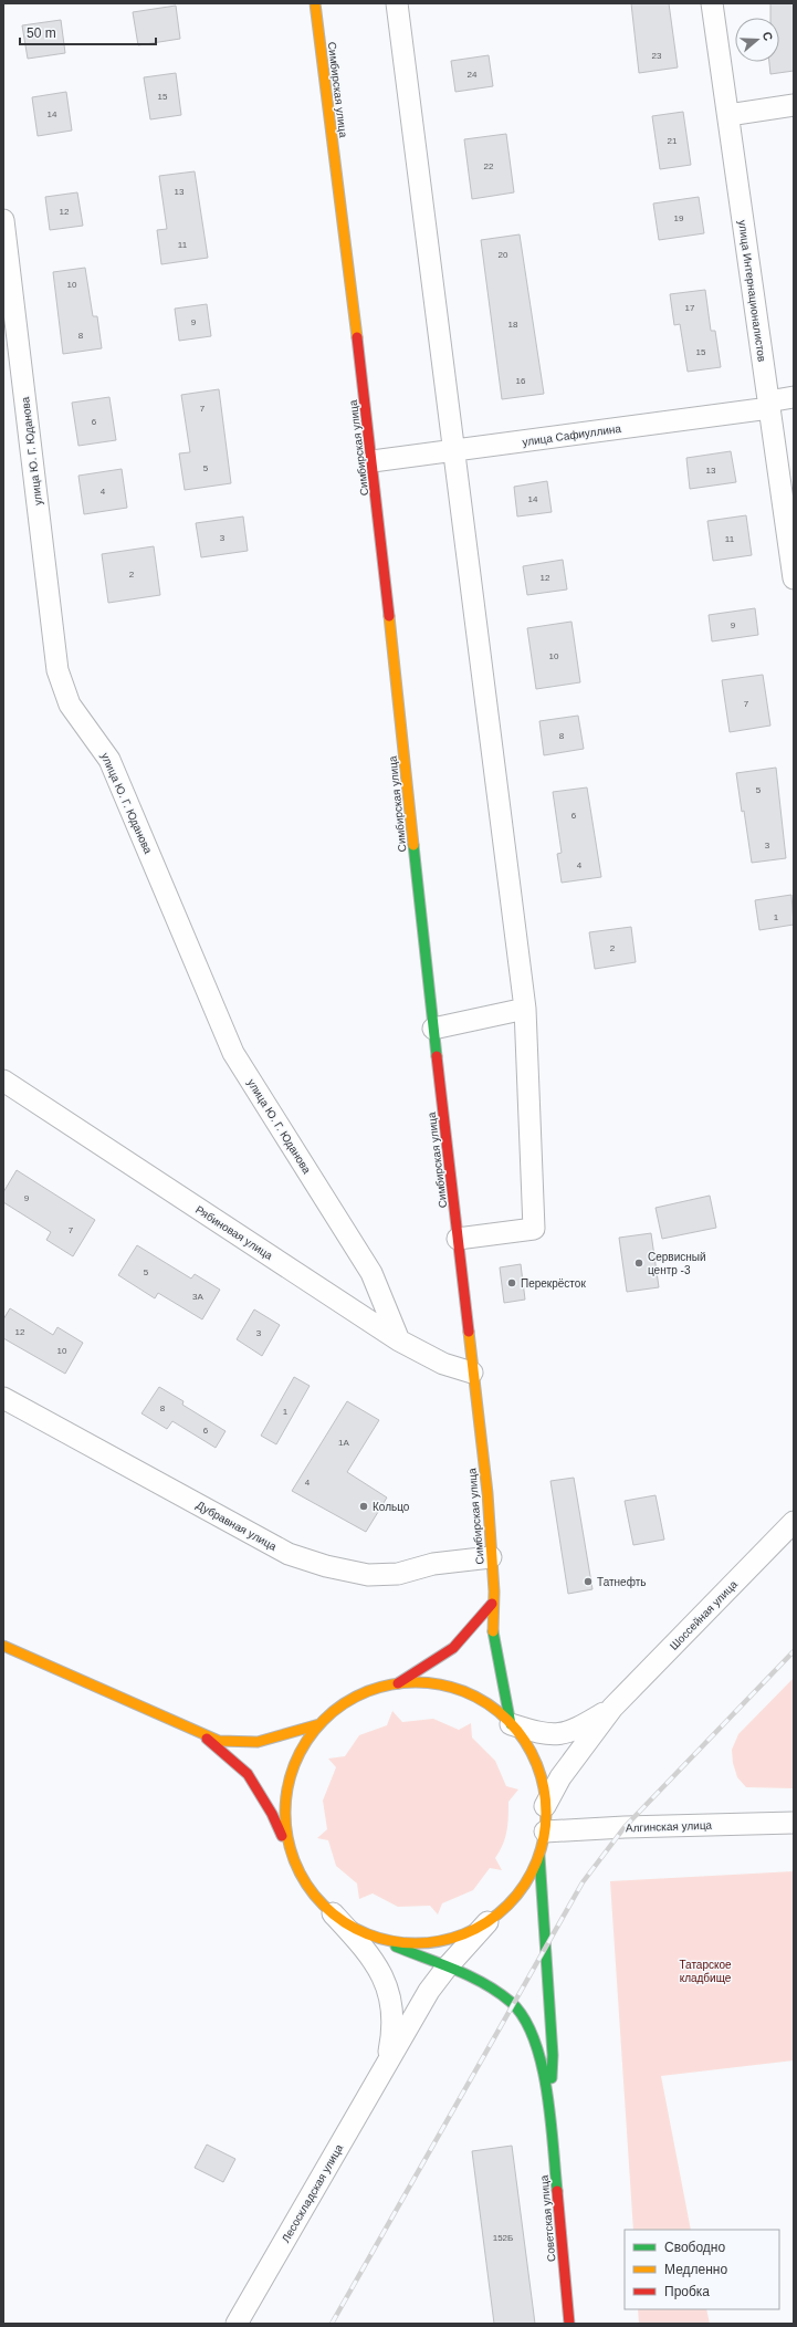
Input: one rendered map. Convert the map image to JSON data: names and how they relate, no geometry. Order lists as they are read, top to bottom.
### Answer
{
  "streets": {
    "main road": ["Симбирская улица", "Советская улица"],
    "street": [
      "улица Интернационалистов",
      "улица Сафиуллина",
      "улица Ю. Г. Юданова",
      "Рябиновая улица",
      "Дубравная улица",
      "Шоссейная улица",
      "Алгинская улица",
      "Лесоскладская улица"
    ]
  },
  "crossings": [
    ["Симбирская улица", "улица Сафиуллина"],
    ["Симбирская улица", "Рябиновая улица"],
    ["Симбирская улица", "Дубравная улица"],
    ["улица Интернационалистов", "улица Сафиуллина"],
    ["улица Ю. Г. Юданова", "Рябиновая улица"]
  ],
  "parks": ["Татарское кладбище"],
  "places": [
    "Сервисный центр -3",
    "Перекрёсток",
    "Кольцо",
    "Татнефть"
  ],
  "house_numbers": [
    "23",
    "24",
    "15",
    "14",
    "21",
    "22",
    "13",
    "12",
    "19",
    "11",
    "20",
    "10",
    "17",
    "9",
    "18",
    "8",
    "15",
    "16",
    "7",
    "6",
    "5",
    "13",
    "4",
    "14",
    "3",
    "11",
    "2",
    "12",
    "9",
    "10",
    "7",
    "8",
    "5",
    "6",
    "3",
    "4",
    "1",
    "2",
    "9",
    "7",
    "5",
    "3А",
    "12",
    "3",
    "10",
    "8",
    "1",
    "6",
    "1А",
    "4",
    "152Б"
  ],
  "legend": ["Свободно", "Медленно", "Пробка"],
  "scale_bar": "50 m",
  "north": "right"
}
